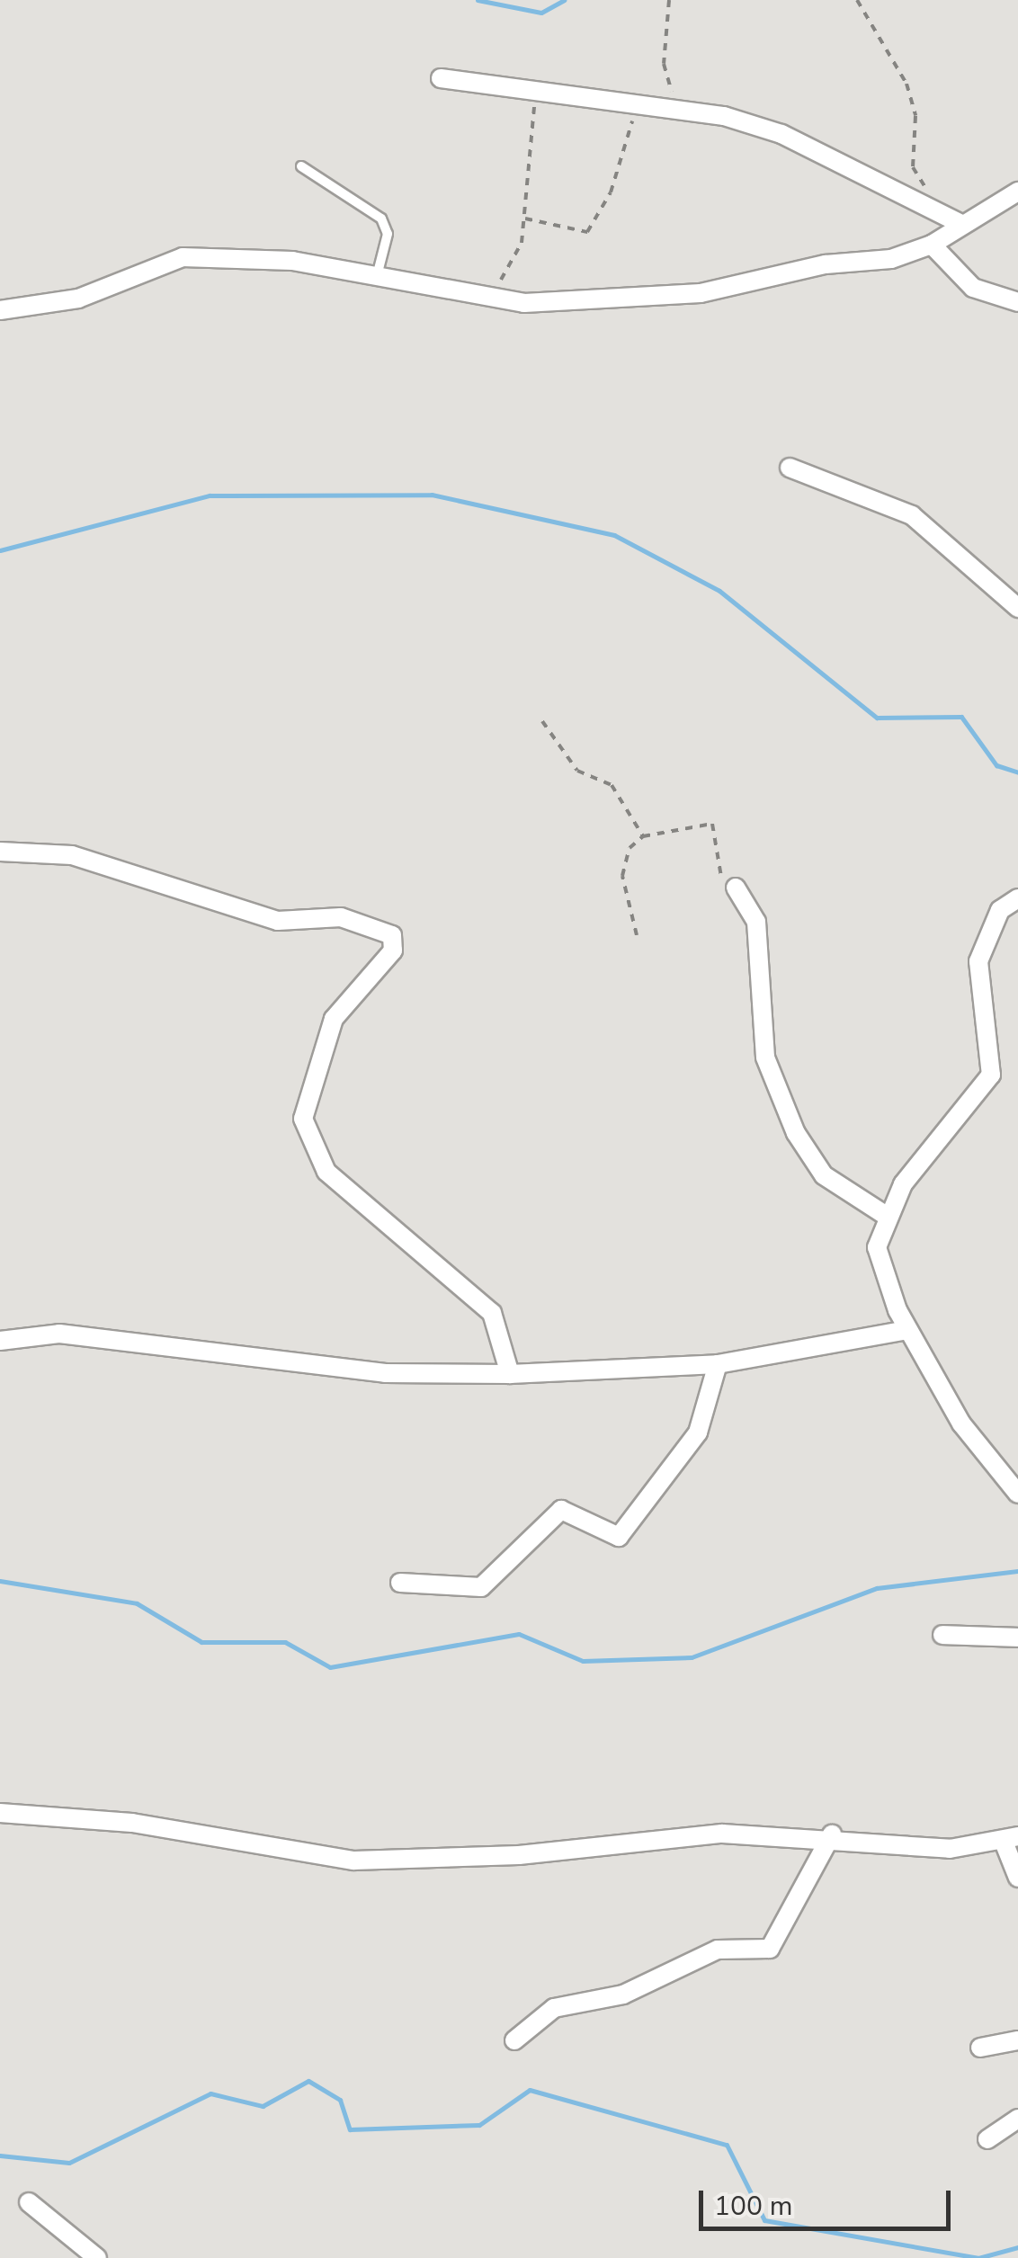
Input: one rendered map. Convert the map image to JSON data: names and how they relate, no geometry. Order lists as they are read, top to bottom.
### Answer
{
  "scale_bar": "100 m"
}
